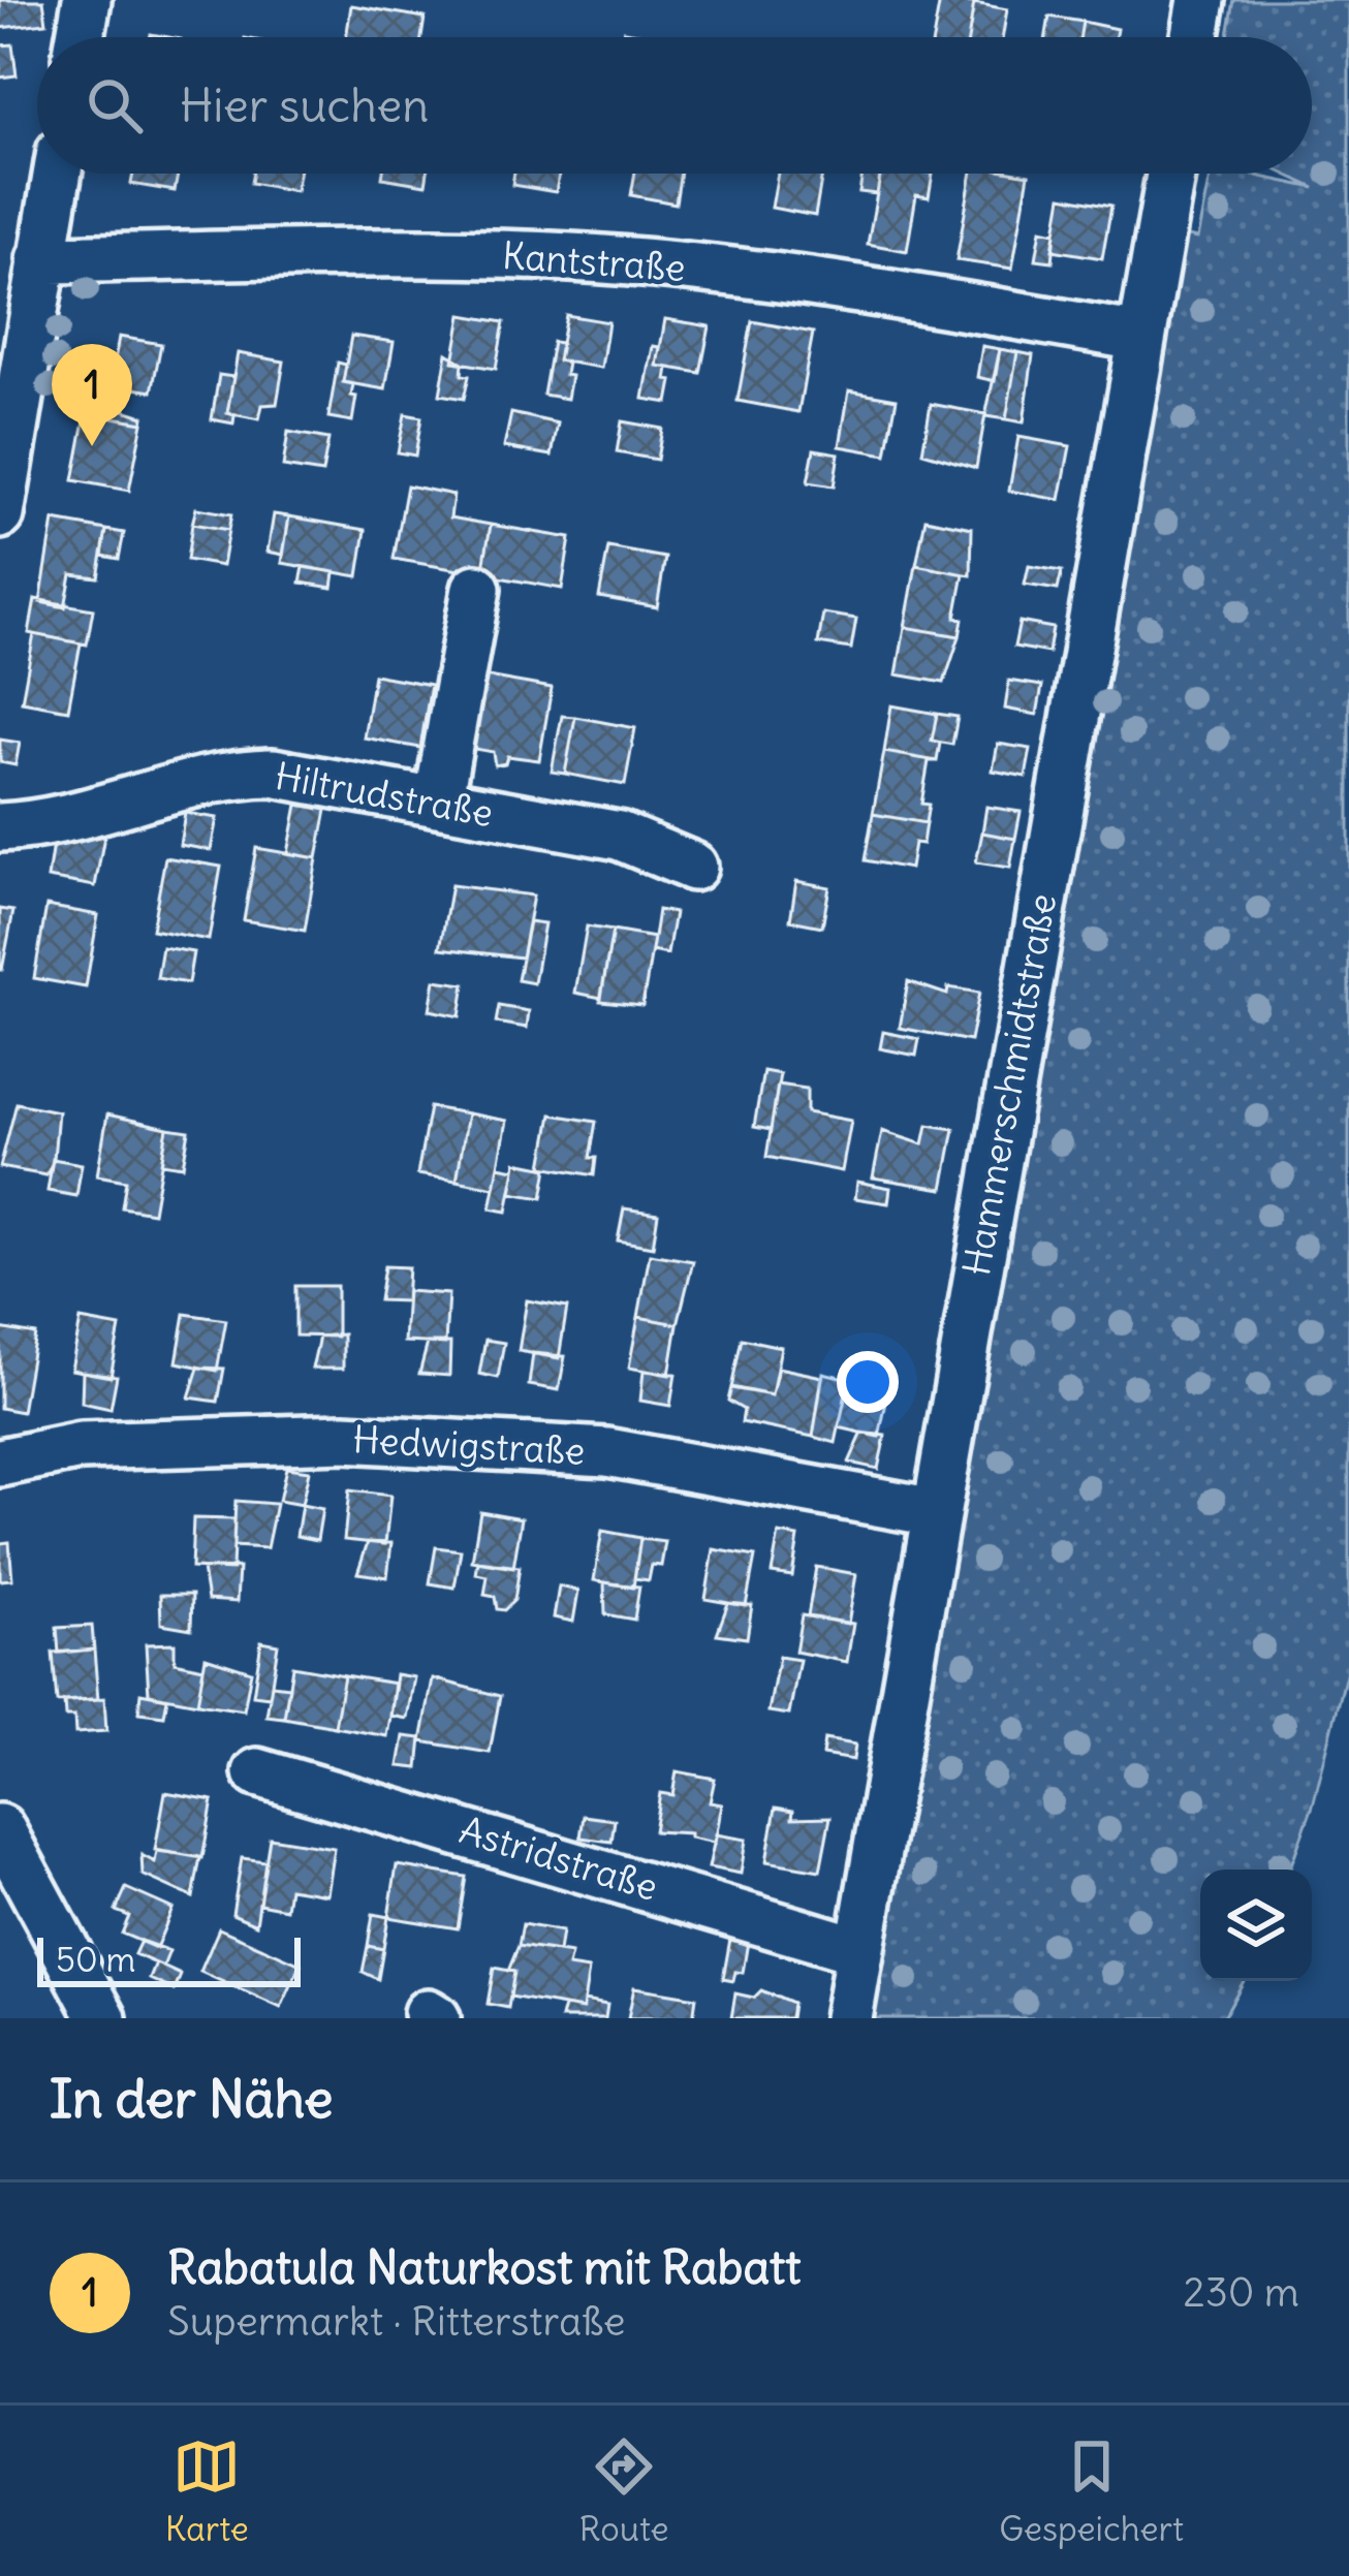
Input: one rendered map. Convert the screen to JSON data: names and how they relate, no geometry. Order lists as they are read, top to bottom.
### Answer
{
  "streets": {
    "street": [
      "Kantstraße",
      "Hiltrudstraße",
      "Hammerschmidtstraße",
      "Hedwigstraße",
      "Astridstraße"
    ]
  },
  "crossings": [
    ["Kantstraße", "Hammerschmidtstraße"],
    ["Hammerschmidtstraße", "Hedwigstraße"],
    ["Hammerschmidtstraße", "Astridstraße"]
  ],
  "scale_bar": "50 m",
  "page": {
    "search": "Hier suchen",
    "pins": "1",
    "scale": "50 m",
    "heading": "In der Nähe",
    "list": [
      {
        "mark": "1",
        "name": "Rabatula Naturkost mit Rabatt",
        "note": "Supermarkt · Ritterstraße",
        "value": "230 m"
      }
    ],
    "nav": ["Karte", "Route", "Gespeichert"]
  }
}
